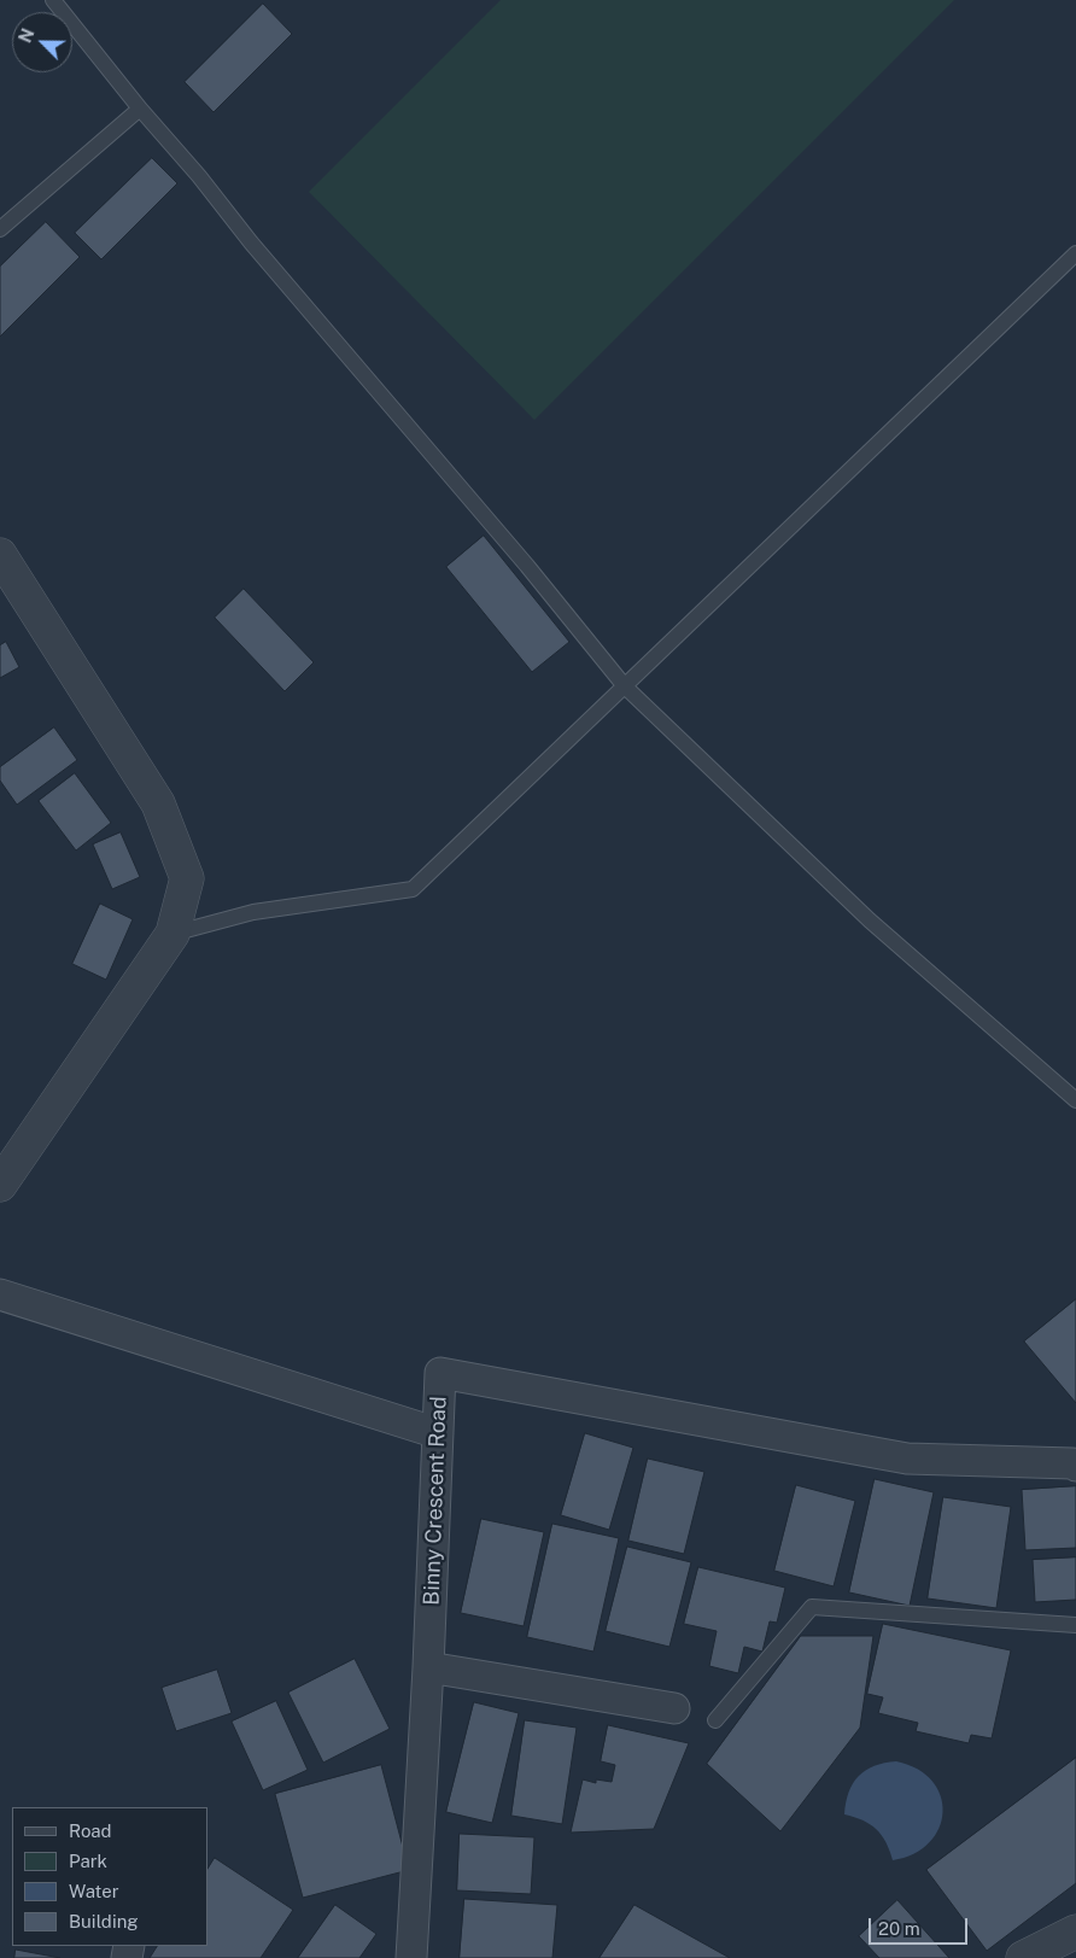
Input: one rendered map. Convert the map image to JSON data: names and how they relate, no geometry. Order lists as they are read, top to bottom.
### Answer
{
  "streets": {
    "street": ["Binny Crescent Road"]
  },
  "legend": [
    "Road",
    "Park",
    "Water",
    "Building"
  ],
  "scale_bar": "20 m",
  "north": "top left"
}
